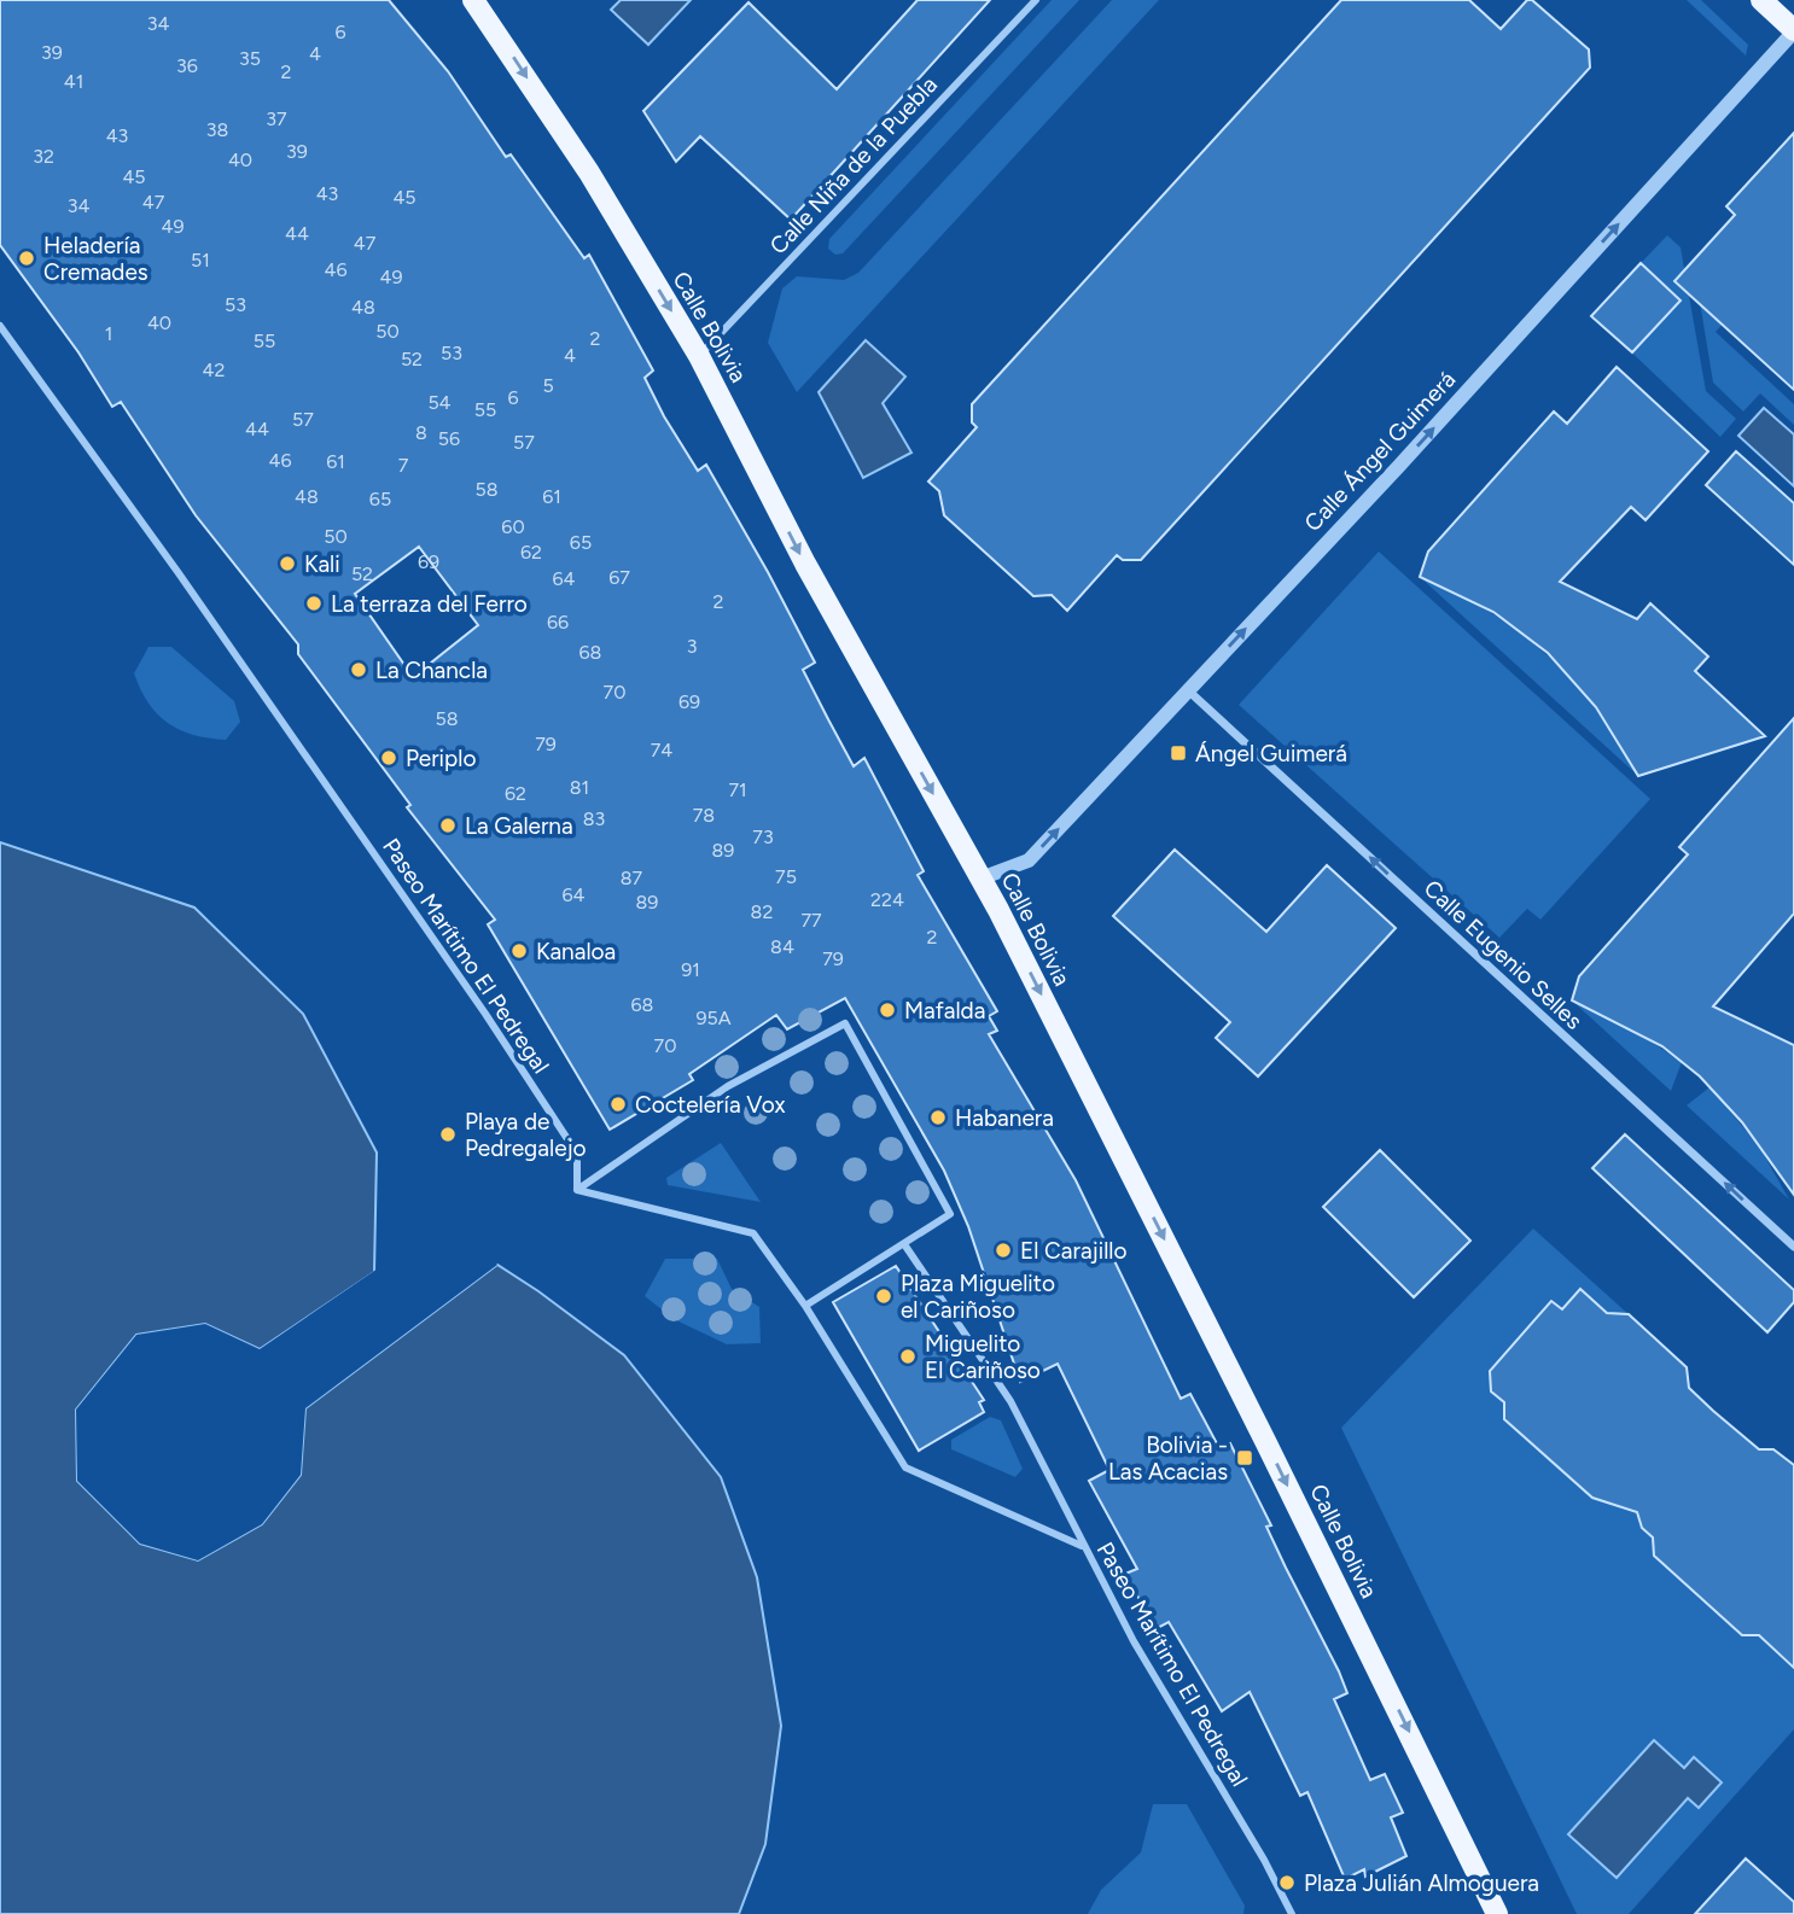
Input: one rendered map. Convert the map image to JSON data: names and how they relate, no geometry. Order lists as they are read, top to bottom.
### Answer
{
  "streets": {
    "main road": ["Calle Bolivia"],
    "street": [
      "Calle Niña de la Puebla",
      "Calle Ángel Guimerá",
      "Calle Eugenio Selles",
      "Paseo Marítimo El Pedregal"
    ]
  },
  "crossings": [
    ["Calle Niña de la Puebla", "Calle Bolivia"],
    ["Calle Bolivia", "Calle Ángel Guimerá"],
    ["Calle Ángel Guimerá", "Calle Eugenio Selles"]
  ],
  "one_way": ["Calle Bolivia", "Calle Ángel Guimerá", "Calle Eugenio Selles"],
  "places": {
    "other": [
      "Heladería Cremades",
      "Kali",
      "La terraza del Ferro",
      "La Chancla",
      "Periplo",
      "La Galerna",
      "Kanaloa",
      "Mafalda",
      "Coctelería Vox",
      "Habanera",
      "Playa de Pedregalejo",
      "El Carajillo",
      "Plaza Miguelito el Cariñoso",
      "Miguelito El Cariñoso",
      "Plaza Julián Almoguera"
    ],
    "transit": ["Ángel Guimerá", "Bolivia - Las Acacias"]
  },
  "house_numbers": [
    "34",
    "6",
    "39",
    "4",
    "35",
    "36",
    "2",
    "41",
    "37",
    "38",
    "43",
    "39",
    "32",
    "40",
    "45",
    "43",
    "45",
    "47",
    "34",
    "49",
    "44",
    "47",
    "51",
    "46",
    "49",
    "53",
    "48",
    "40",
    "50",
    "1",
    "2",
    "55",
    "53",
    "4",
    "52",
    "42",
    "5",
    "6",
    "54",
    "55",
    "57",
    "44",
    "8",
    "56",
    "57",
    "46",
    "61",
    "7",
    "58",
    "48",
    "61",
    "65",
    "60",
    "50",
    "65",
    "62",
    "69",
    "52",
    "67",
    "64",
    "2",
    "66",
    "3",
    "68",
    "70",
    "69",
    "58",
    "79",
    "74",
    "81",
    "71",
    "62",
    "78",
    "83",
    "73",
    "89",
    "75",
    "87",
    "64",
    "224",
    "89",
    "82",
    "77",
    "2",
    "84",
    "79",
    "91",
    "68",
    "95A",
    "70"
  ]
}
